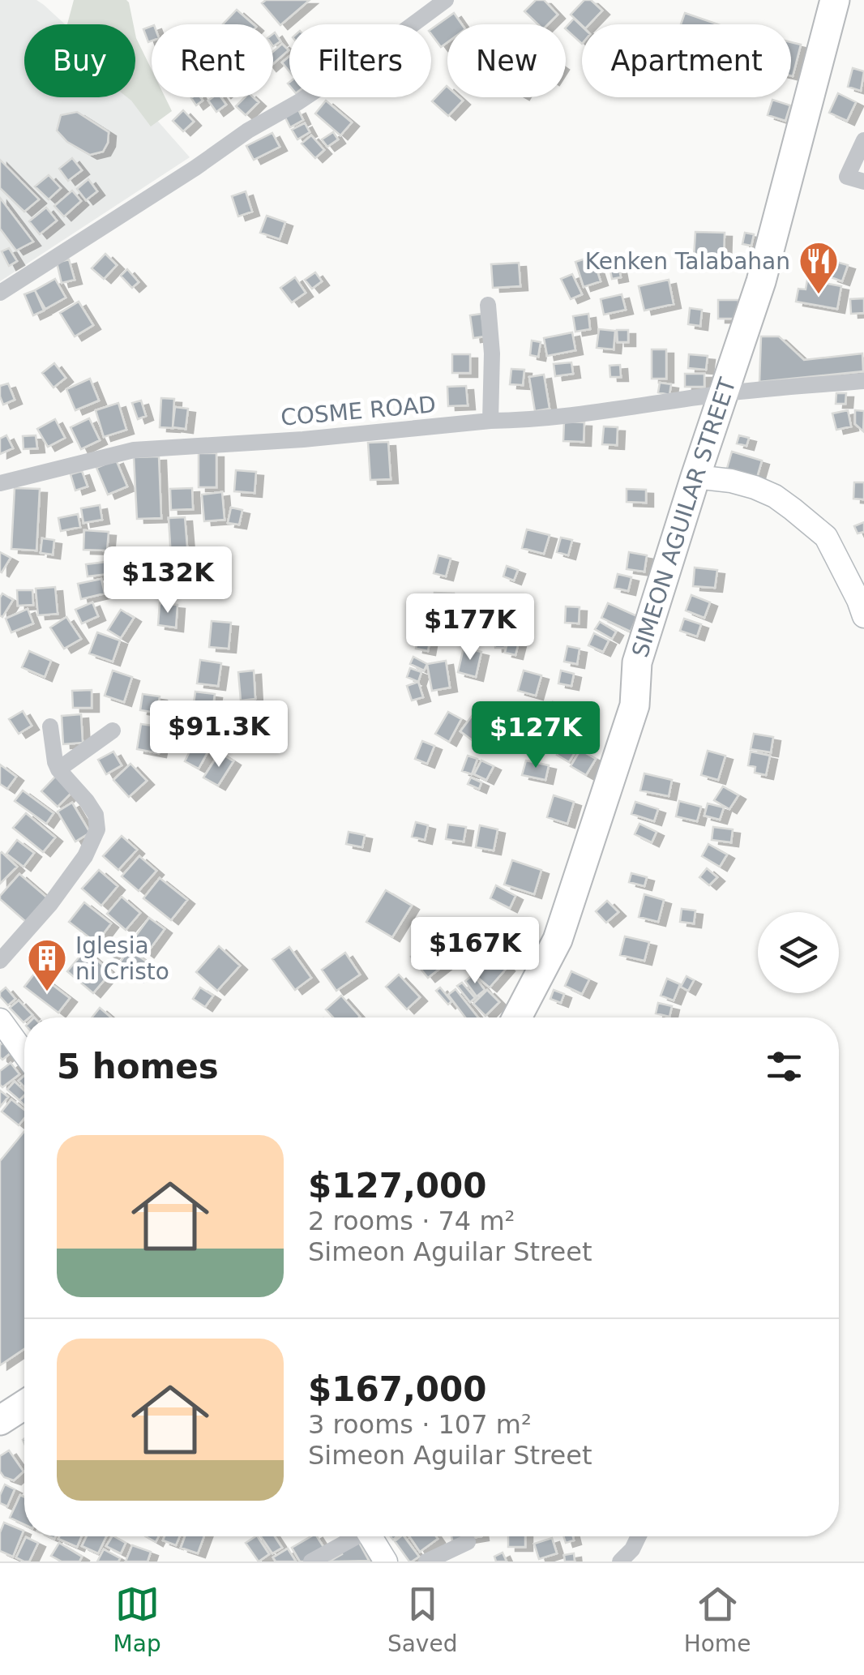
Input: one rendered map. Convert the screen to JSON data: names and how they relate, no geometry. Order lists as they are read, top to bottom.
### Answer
{
  "streets": {
    "highway": ["SIMEON AGUILAR STREET"],
    "street": ["COSME ROAD"]
  },
  "crossings": [
    ["COSME ROAD", "SIMEON AGUILAR STREET"]
  ],
  "places": {
    "restaurant": ["Kenken Talabahan"],
    "building": ["Iglesia ni Cristo"]
  },
  "page": {
    "chip": [
      "Buy",
      "Rent",
      "Filters",
      "New",
      "Apartment"
    ],
    "price": [
      "$132K",
      "$177K",
      "$91.3K",
      "$127K",
      "$167K"
    ],
    "heading": "5 homes",
    "list": [
      {
        "name": "$127,000",
        "note": "2 rooms · 74 m² · Simeon Aguilar Street"
      },
      {
        "name": "$167,000",
        "note": "3 rooms · 107 m² · Simeon Aguilar Street"
      }
    ],
    "tabs": ["Map", "Saved", "Home"]
  }
}
